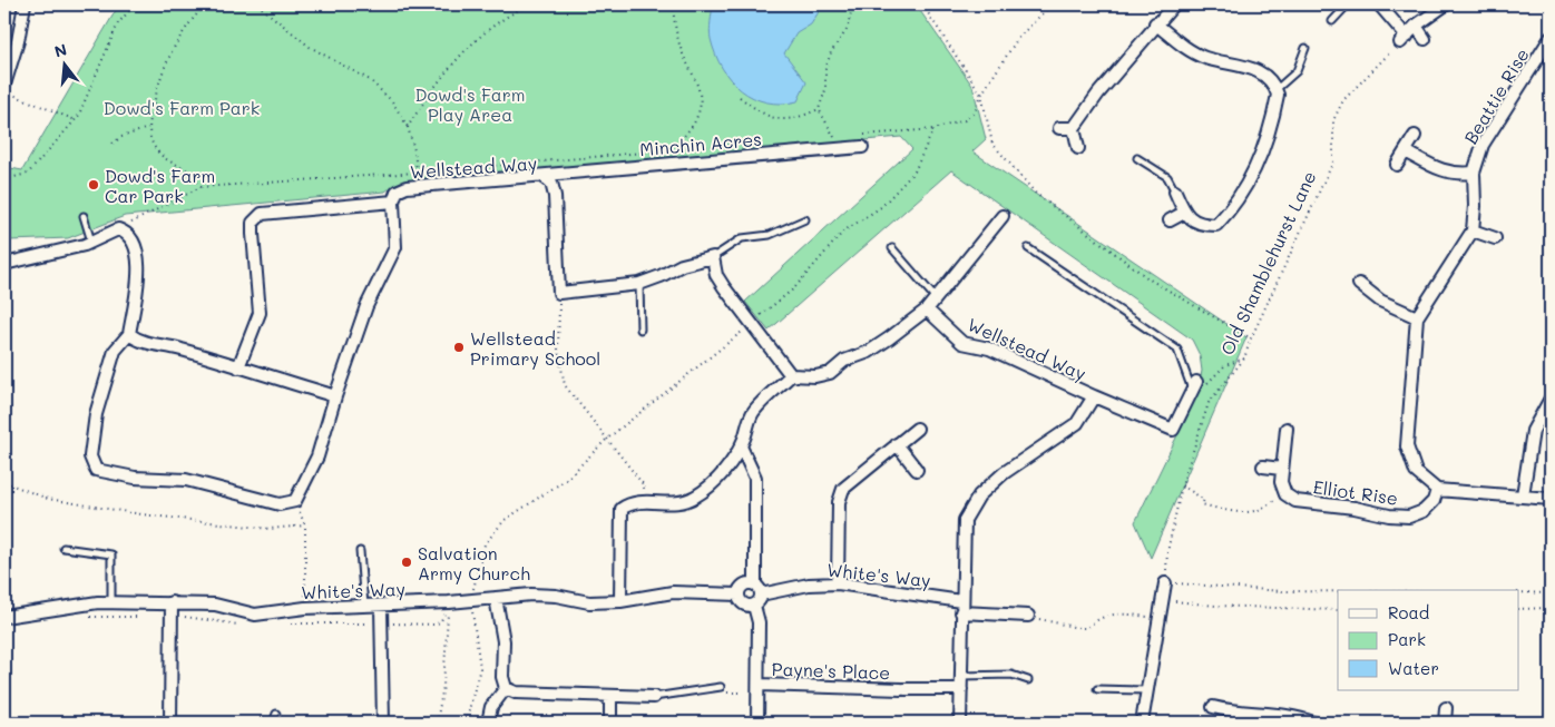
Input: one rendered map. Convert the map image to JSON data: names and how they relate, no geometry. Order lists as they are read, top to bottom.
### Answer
{
  "streets": {
    "street": [
      "Beattie Rise",
      "Minchin Acres",
      "Wellstead Way",
      "Elliot Rise",
      "White's Way",
      "Payne's Place"
    ],
    "path": ["Old Shamblehurst Lane"]
  },
  "crossings": [
    ["Beattie Rise", "Elliot Rise"],
    ["Minchin Acres", "Wellstead Way"],
    ["Wellstead Way", "White's Way"],
    ["Wellstead Way", "Payne's Place"]
  ],
  "parks": ["Dowd's Farm Play Area", "Dowd's Farm Park"],
  "places": ["Dowd's Farm Car Park", "Wellstead Primary School", "Salvation Army Church"],
  "legend": ["Road", "Park", "Water"],
  "north": "top"
}
